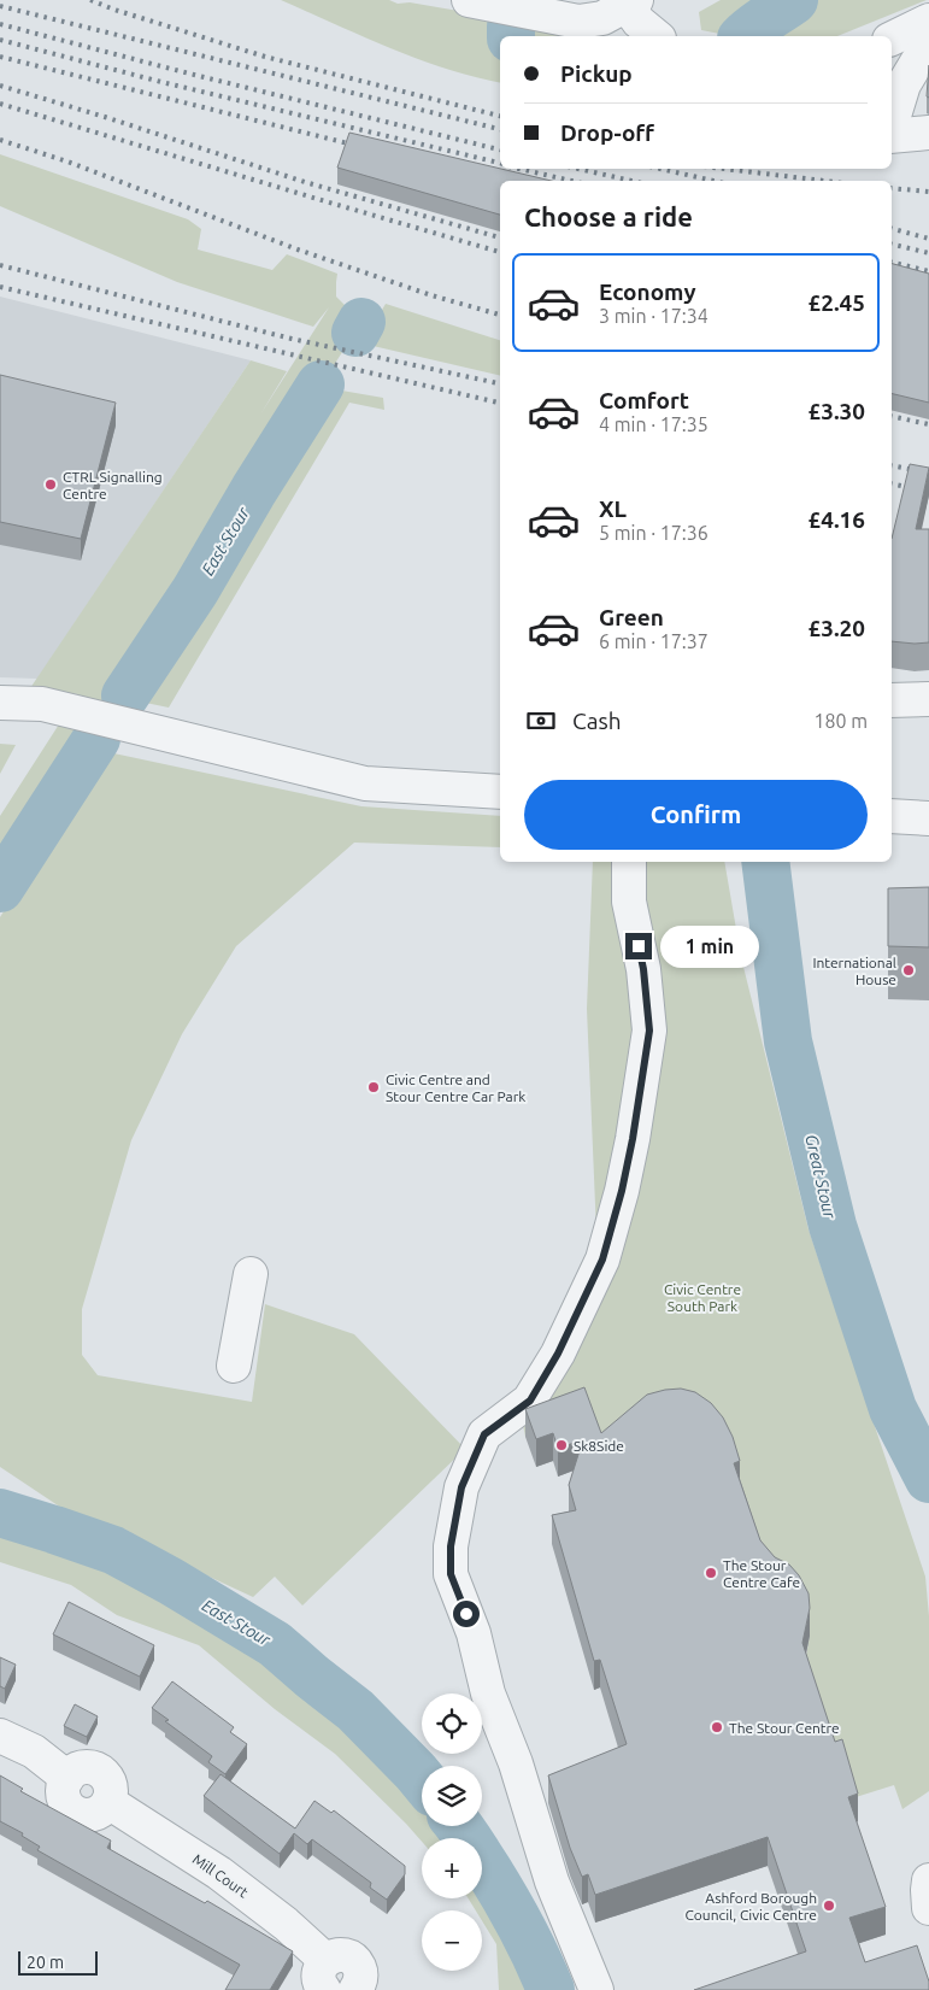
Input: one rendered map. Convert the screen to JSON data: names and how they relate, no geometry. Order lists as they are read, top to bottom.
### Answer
{
  "streets": {
    "street": ["Mill Court"]
  },
  "water": ["East Stour", "Great Stour"],
  "parks": ["Civic Centre South Park"],
  "places": [
    "CTRL Signalling Centre",
    "International House",
    "Civic Centre and Stour Centre Car Park",
    "Sk8Side",
    "The Stour Centre Cafe",
    "The Stour Centre",
    "Ashford Borough Council, Civic Centre"
  ],
  "scale_bar": "20 m",
  "page": {
    "banner": ["Pickup", "Drop-off"],
    "heading": "Choose a ride",
    "list": [
      {
        "name": "Economy",
        "note": "3 min · 17:34",
        "value": "£2.45"
      },
      {
        "name": "Comfort",
        "note": "4 min · 17:35",
        "value": "£3.30"
      },
      {
        "name": "XL",
        "note": "5 min · 17:36",
        "value": "£4.16"
      },
      {
        "name": "Green",
        "note": "6 min · 17:37",
        "value": "£3.20"
      }
    ],
    "pay": ["Cash", "180 m"],
    "buttons": "Confirm",
    "bubble": "1 min",
    "map_buttons": ["+", "−"],
    "scale": "20 m"
  }
}
